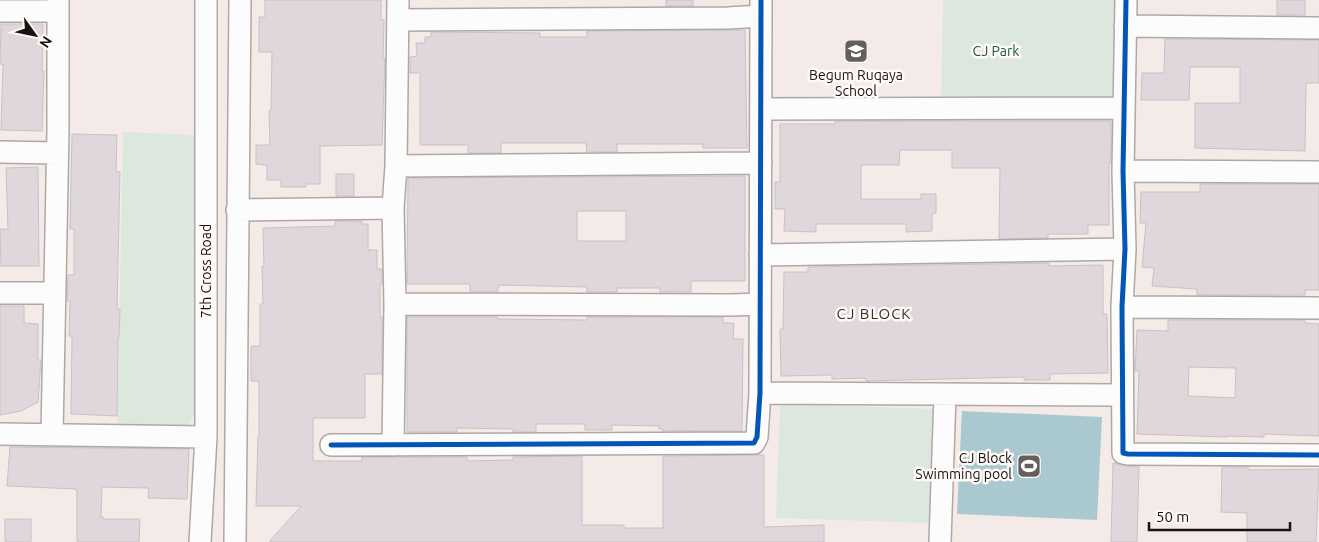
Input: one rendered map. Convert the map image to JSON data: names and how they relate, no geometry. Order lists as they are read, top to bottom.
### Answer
{
  "streets": {
    "street": ["7th Cross Road"]
  },
  "districts": ["CJ BLOCK"],
  "parks": ["CJ Park"],
  "places": {
    "school or university": ["Begum Ruqaya School"],
    "sports": ["CJ Block Swimming pool"]
  },
  "scale_bar": "50 m",
  "north": "bottom right"
}
